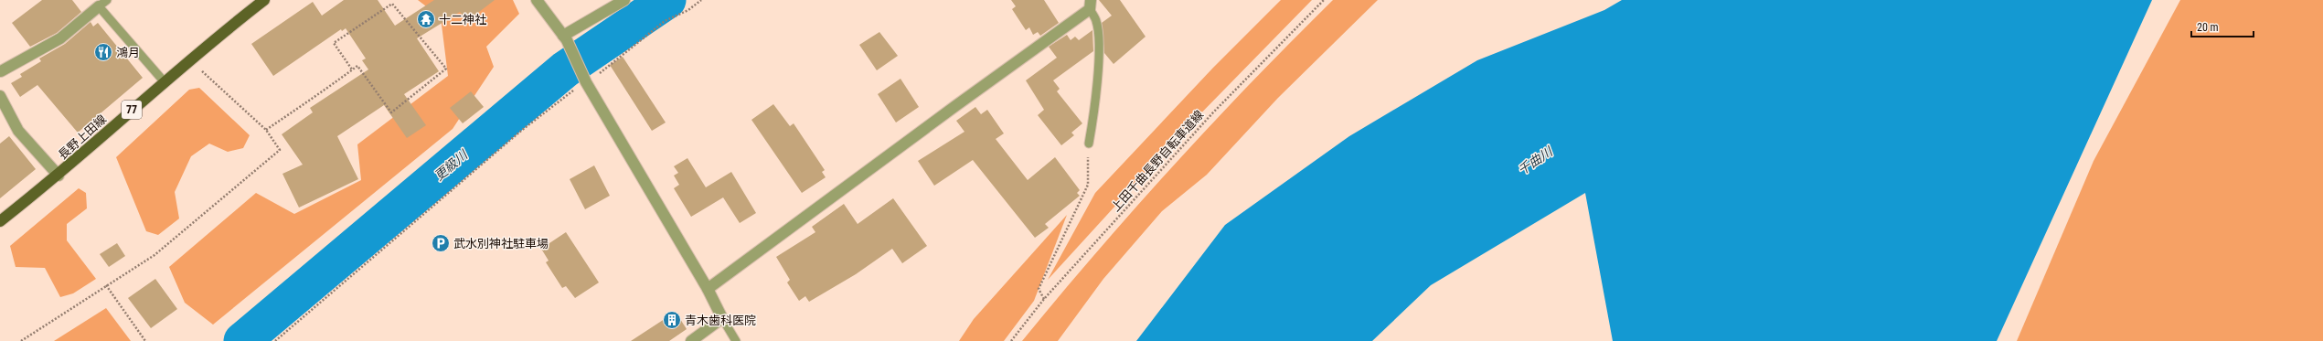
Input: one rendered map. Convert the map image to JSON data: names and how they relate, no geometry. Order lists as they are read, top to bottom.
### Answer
{
  "streets": {
    "main road": ["77", "長野上田線"],
    "path": ["上田千曲長野自転車道線"]
  },
  "water": ["千曲川", "更級川"],
  "places": {
    "temple": ["十二神社"],
    "restaurant": ["鴻月"],
    "parking": ["武水別神社駐車場"],
    "building": ["青木歯科医院"]
  },
  "scale_bar": "20 m"
}
